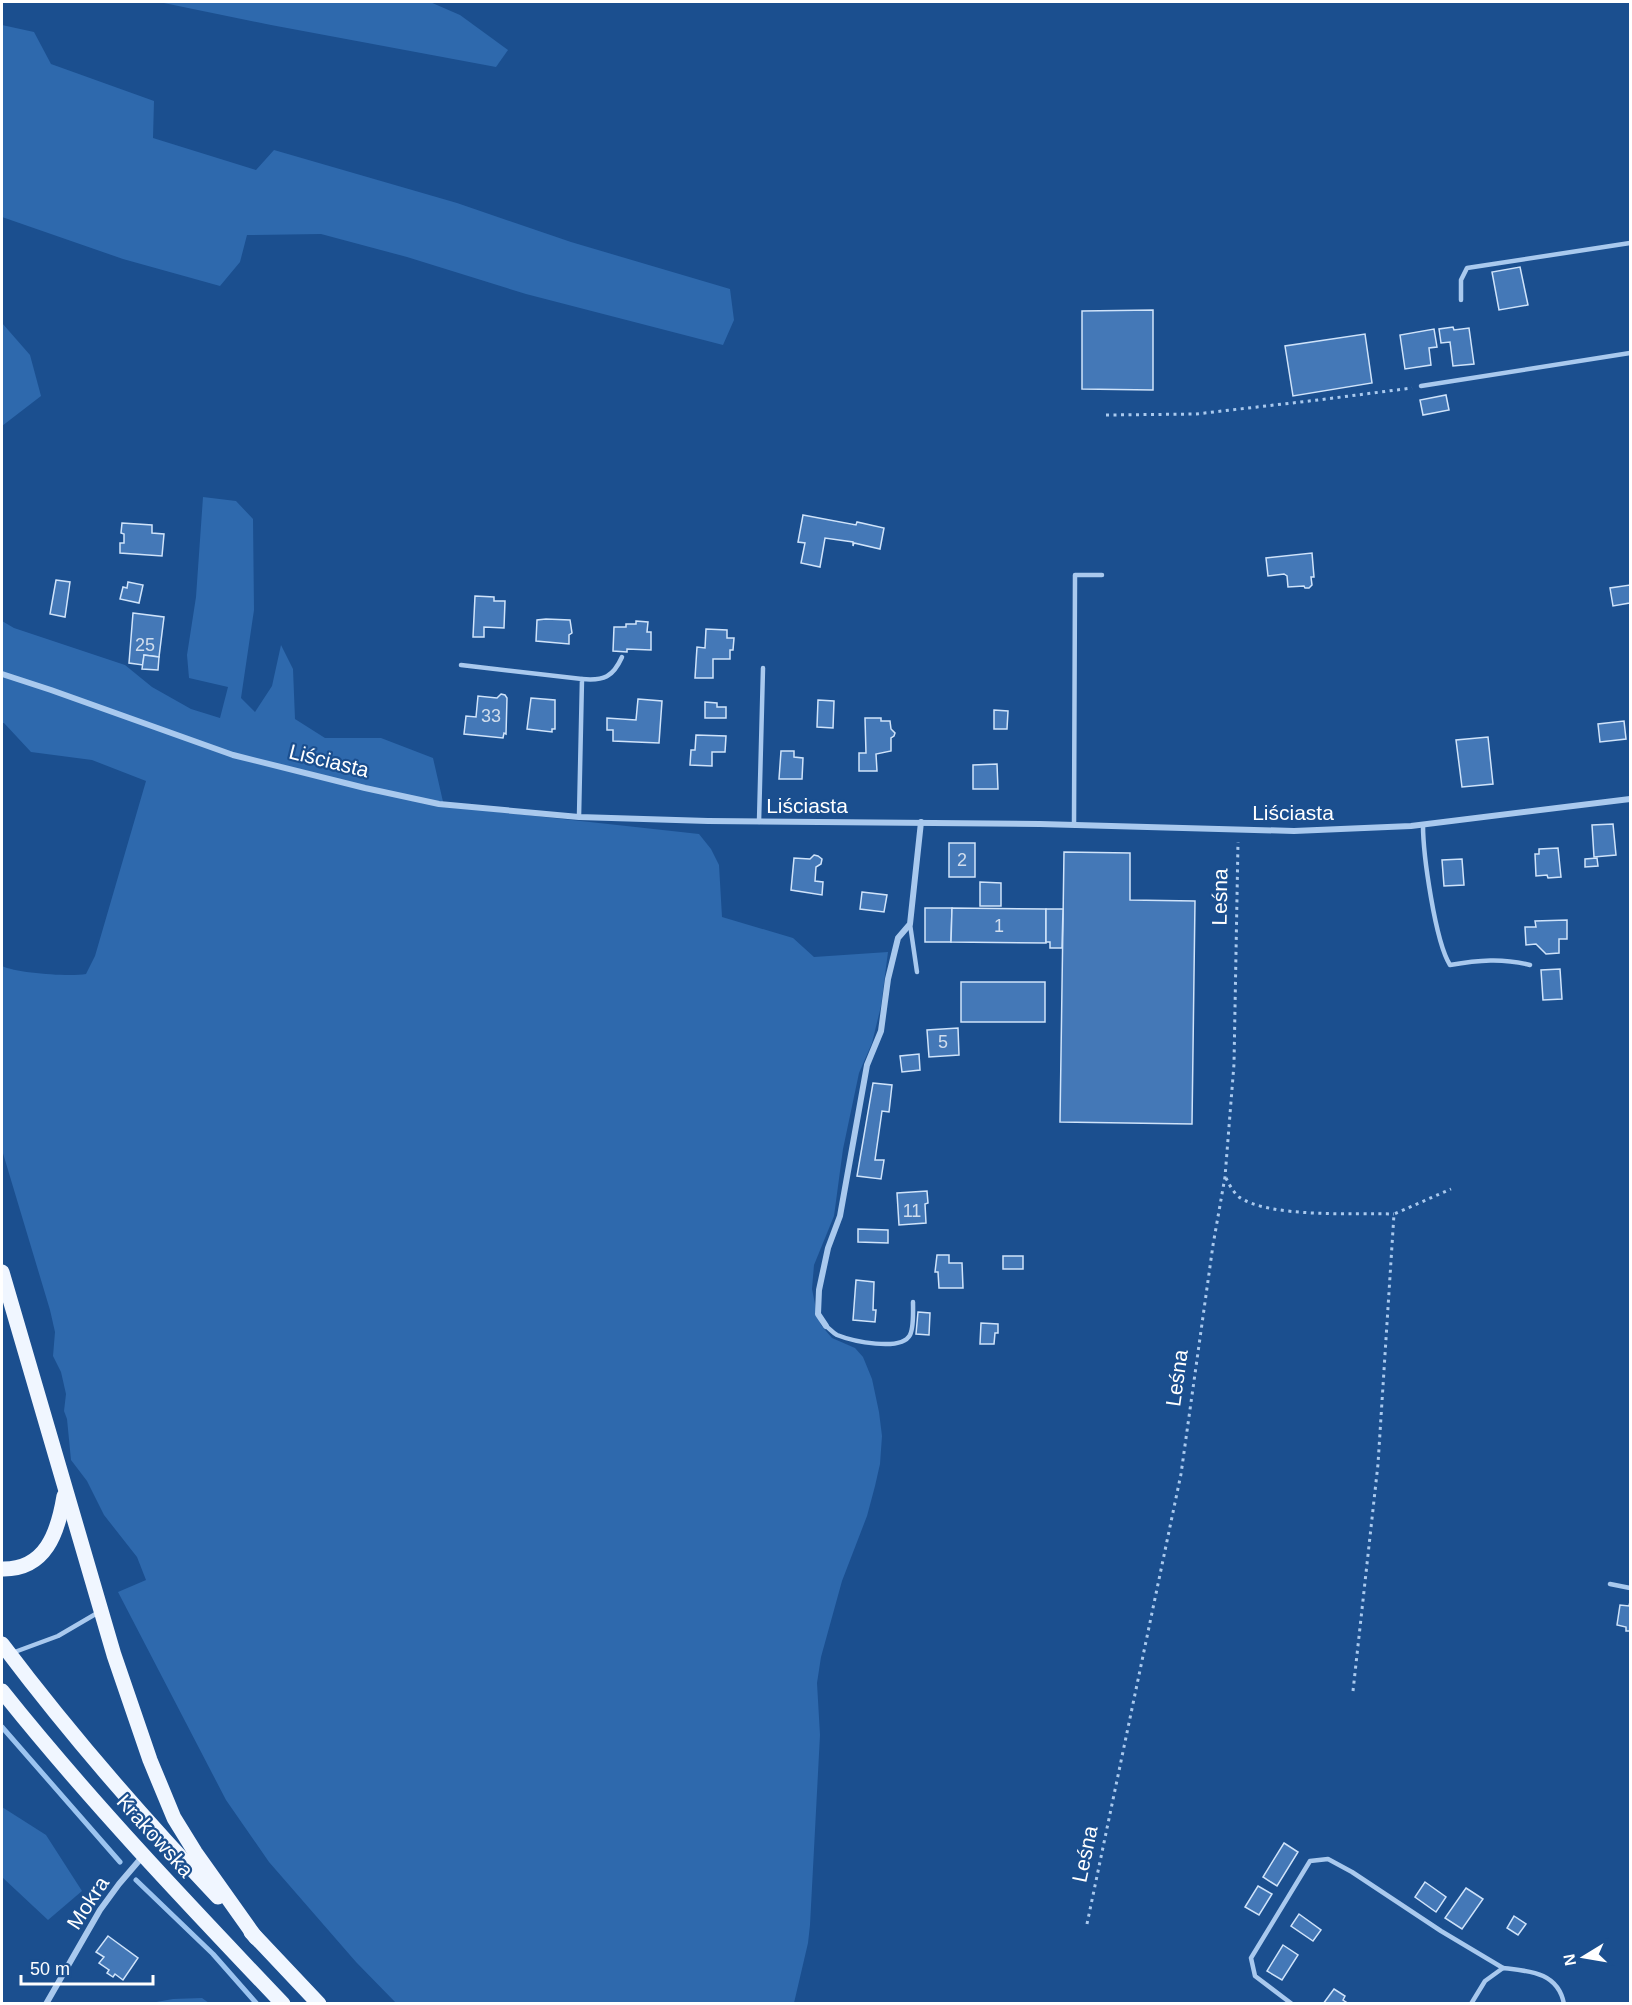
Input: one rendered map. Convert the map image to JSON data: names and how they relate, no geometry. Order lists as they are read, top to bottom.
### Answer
{
  "streets": {
    "main road": ["Krakowska"],
    "street": ["Liściasta", "Mokra"],
    "path": ["Leśna"]
  },
  "crossings": [
    ["Liściasta", "Leśna"],
    ["Krakowska", "Mokra"]
  ],
  "house_numbers": [
    "25",
    "33",
    "2",
    "1",
    "5",
    "11"
  ],
  "scale_bar": "50 m",
  "north": "left"
}
